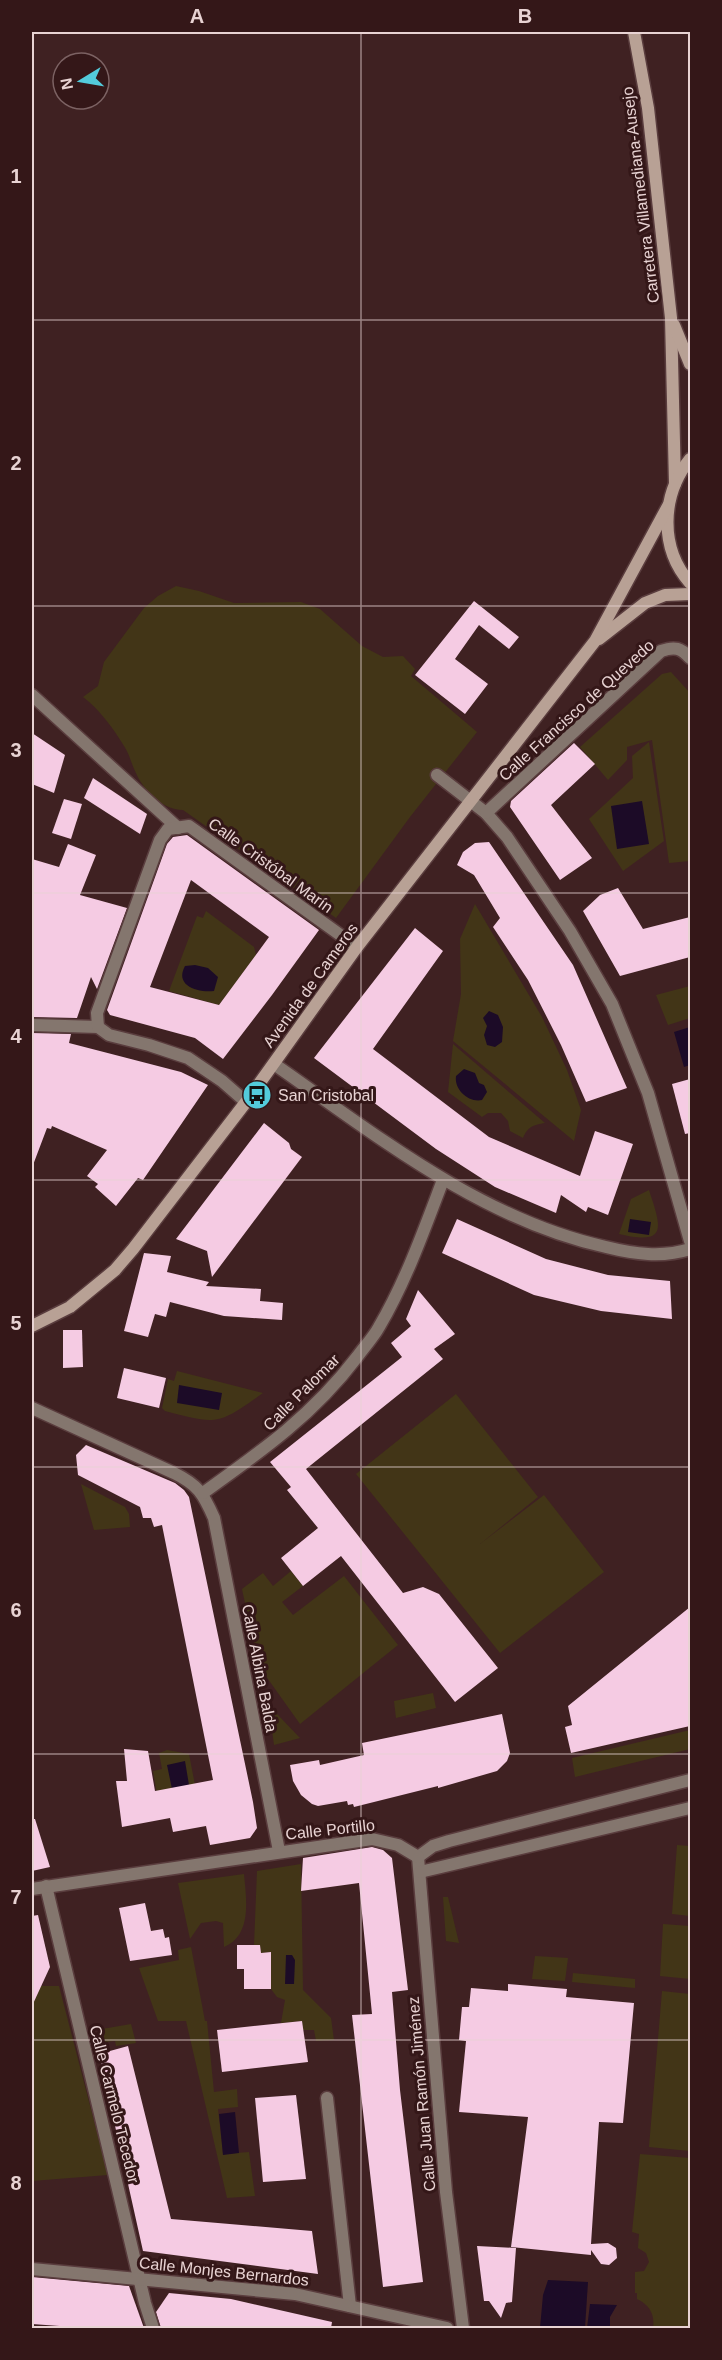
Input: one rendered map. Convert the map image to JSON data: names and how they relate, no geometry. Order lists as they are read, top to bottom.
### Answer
{
  "streets": {
    "main road": ["Carretera Villamediana-Ausejo", "Avenida de Cameros"],
    "street": [
      "Calle Francisco de Quevedo",
      "Calle Cristóbal Marín",
      "Calle Palomar",
      "Calle Albina Balda",
      "Calle Portillo",
      "Calle Juan Ramón Jiménez",
      "Calle Carmelo Tecedor",
      "Calle Monjes Bernardos"
    ]
  },
  "crossings": [
    ["Calle Cristóbal Marín", "Avenida de Cameros"],
    ["Calle Palomar", "Calle Albina Balda"],
    ["Calle Albina Balda", "Calle Portillo"],
    ["Calle Portillo", "Calle Juan Ramón Jiménez"],
    ["Calle Portillo", "Calle Carmelo Tecedor"],
    ["Calle Carmelo Tecedor", "Calle Monjes Bernardos"]
  ],
  "places": {
    "bus stop": ["San Cristobal"]
  },
  "north": "left",
  "grid": {
    "columns": ["A", "B"],
    "rows": [
      "1",
      "2",
      "3",
      "4",
      "5",
      "6",
      "7",
      "8"
    ]
  }
}
